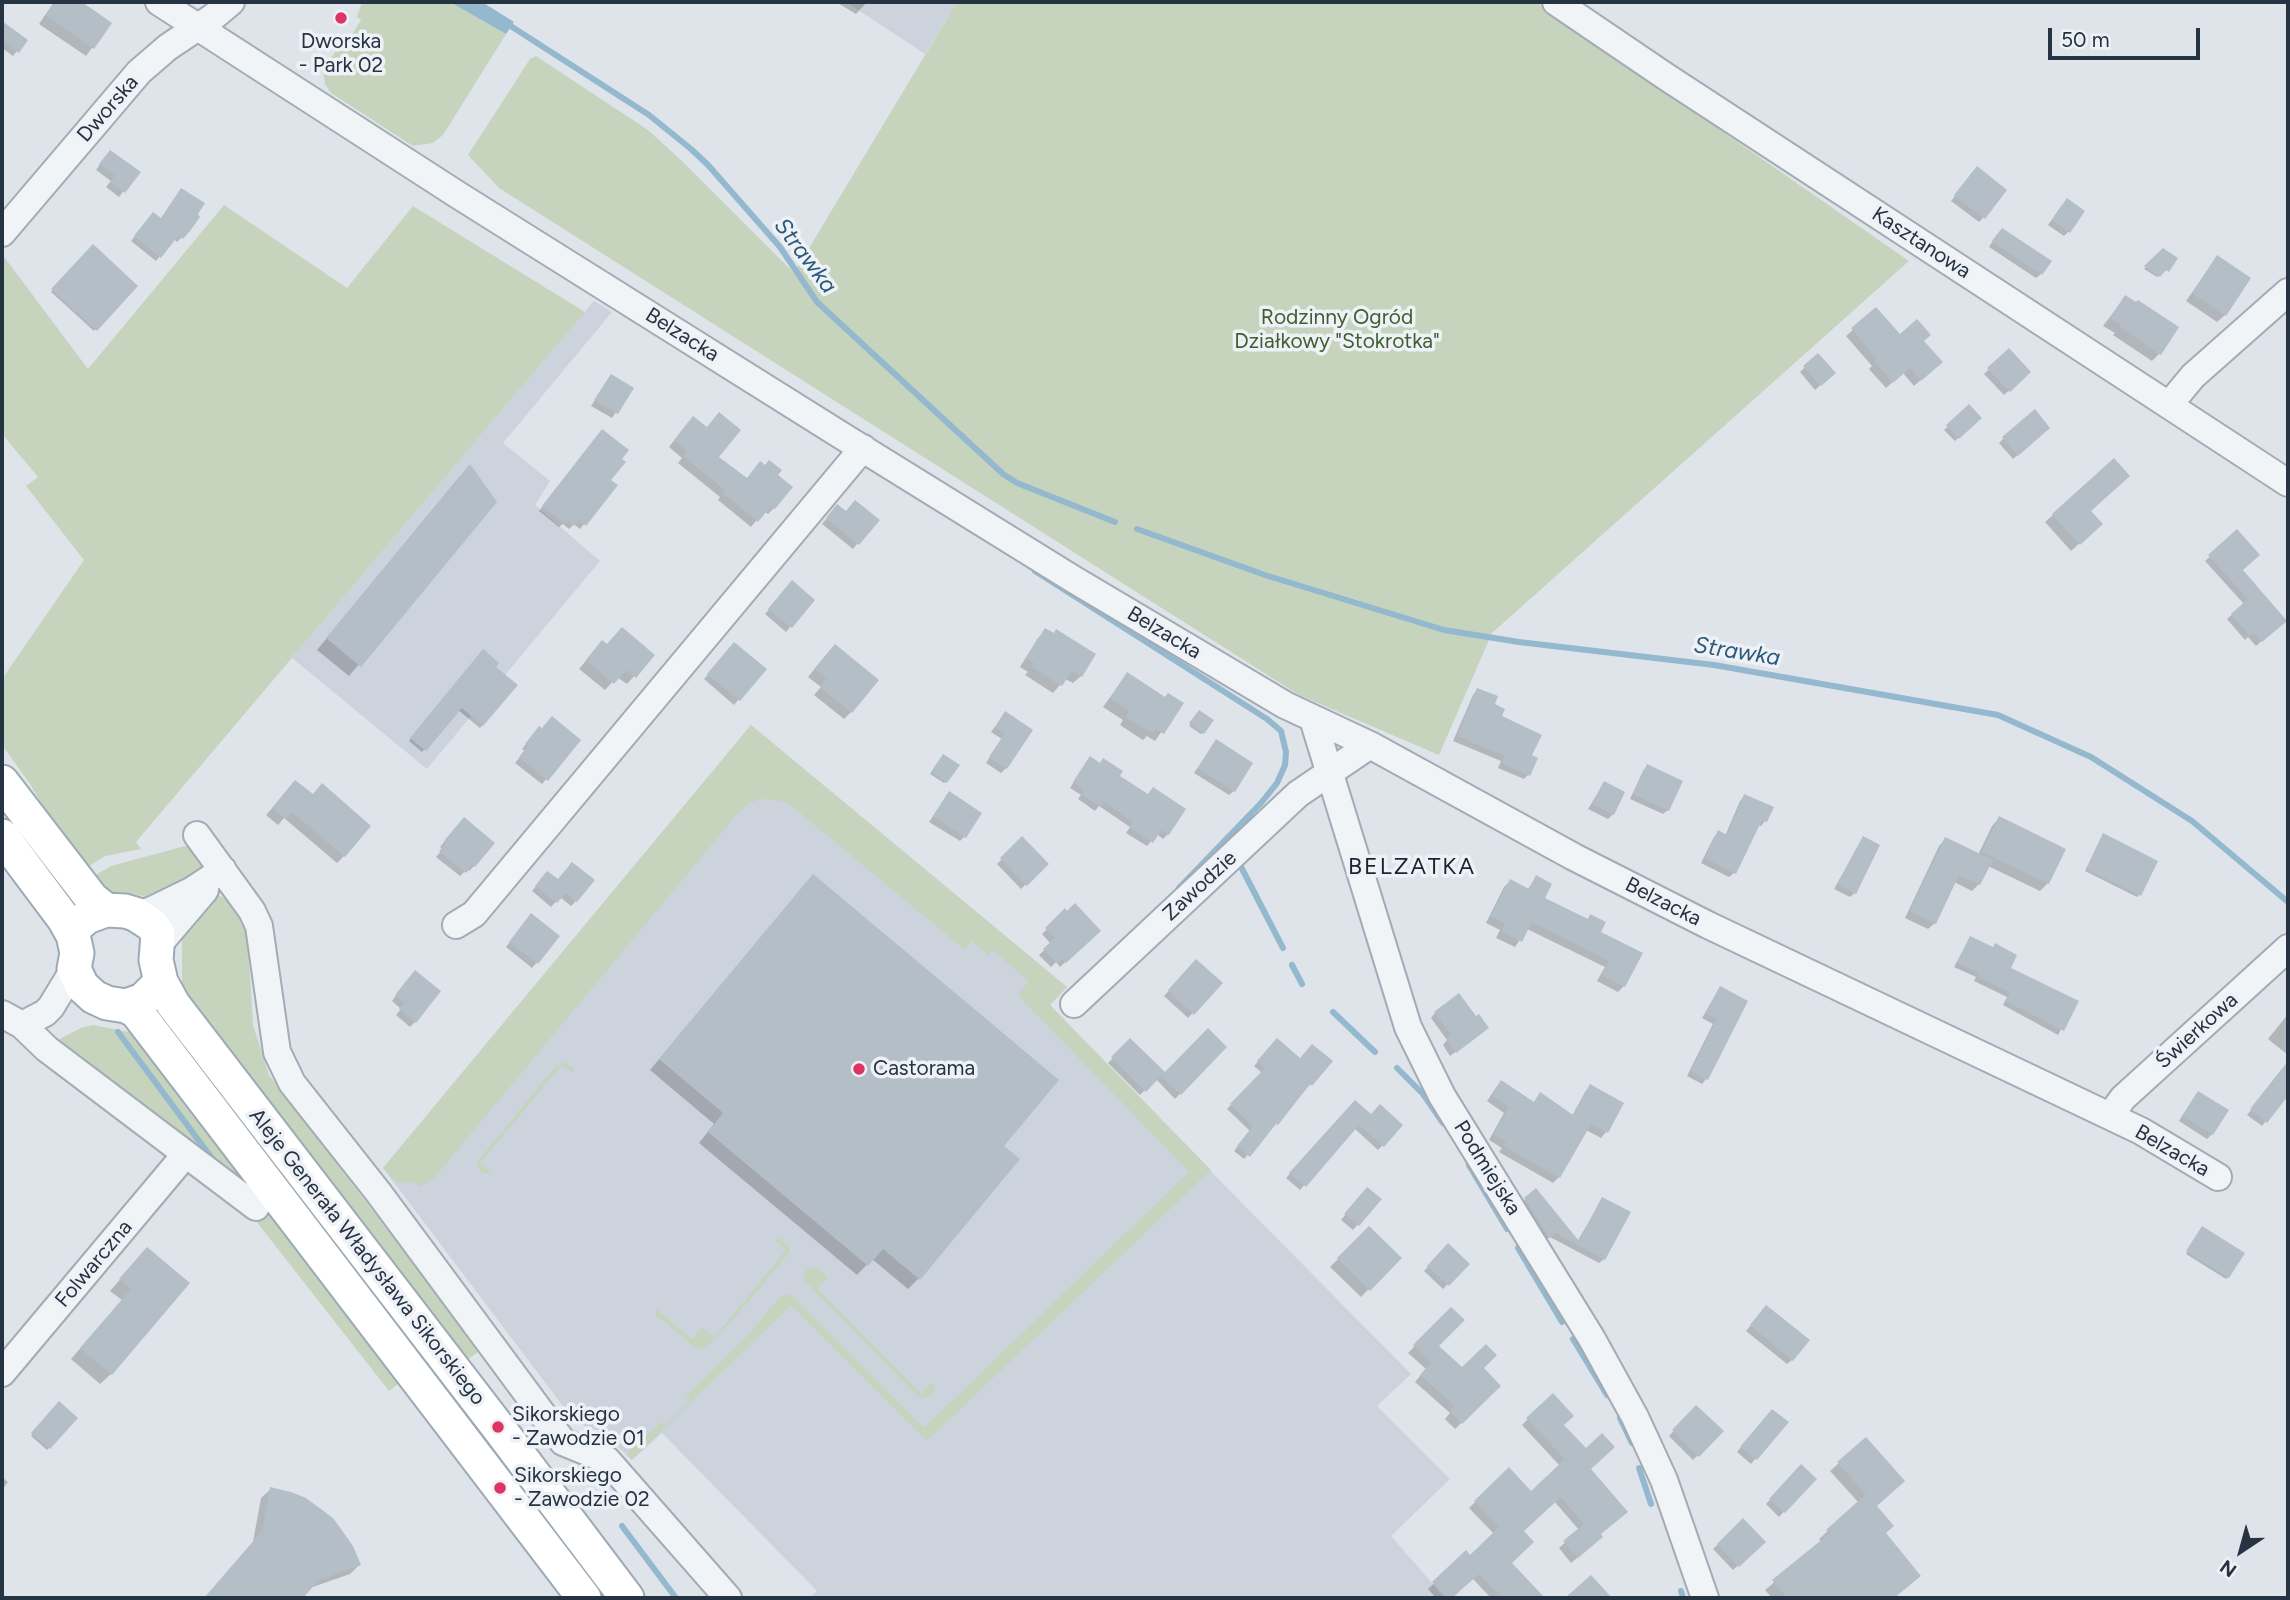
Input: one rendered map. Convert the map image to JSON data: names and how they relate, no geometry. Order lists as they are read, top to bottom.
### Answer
{
  "streets": {
    "main road": ["Aleje Generała Władysława Sikorskiego"],
    "street": [
      "Dworska",
      "Kasztanowa",
      "Belzacka",
      "Zawodzie",
      "Świerkowa",
      "Podmiejska",
      "Folwarczna"
    ]
  },
  "crossings": [
    ["Dworska", "Belzacka"],
    ["Belzacka", "Zawodzie"],
    ["Belzacka", "Świerkowa"],
    ["Belzacka", "Podmiejska"],
    ["Zawodzie", "Podmiejska"]
  ],
  "districts": ["BELZATKA"],
  "water": ["Strawka"],
  "parks": ["Rodzinny Ogród Działkowy \"Stokrotka\""],
  "places": [
    "Dworska - Park 02",
    "Castorama",
    "Sikorskiego - Zawodzie 01",
    "Sikorskiego - Zawodzie 02"
  ],
  "scale_bar": "50 m",
  "north": "bottom left"
}
